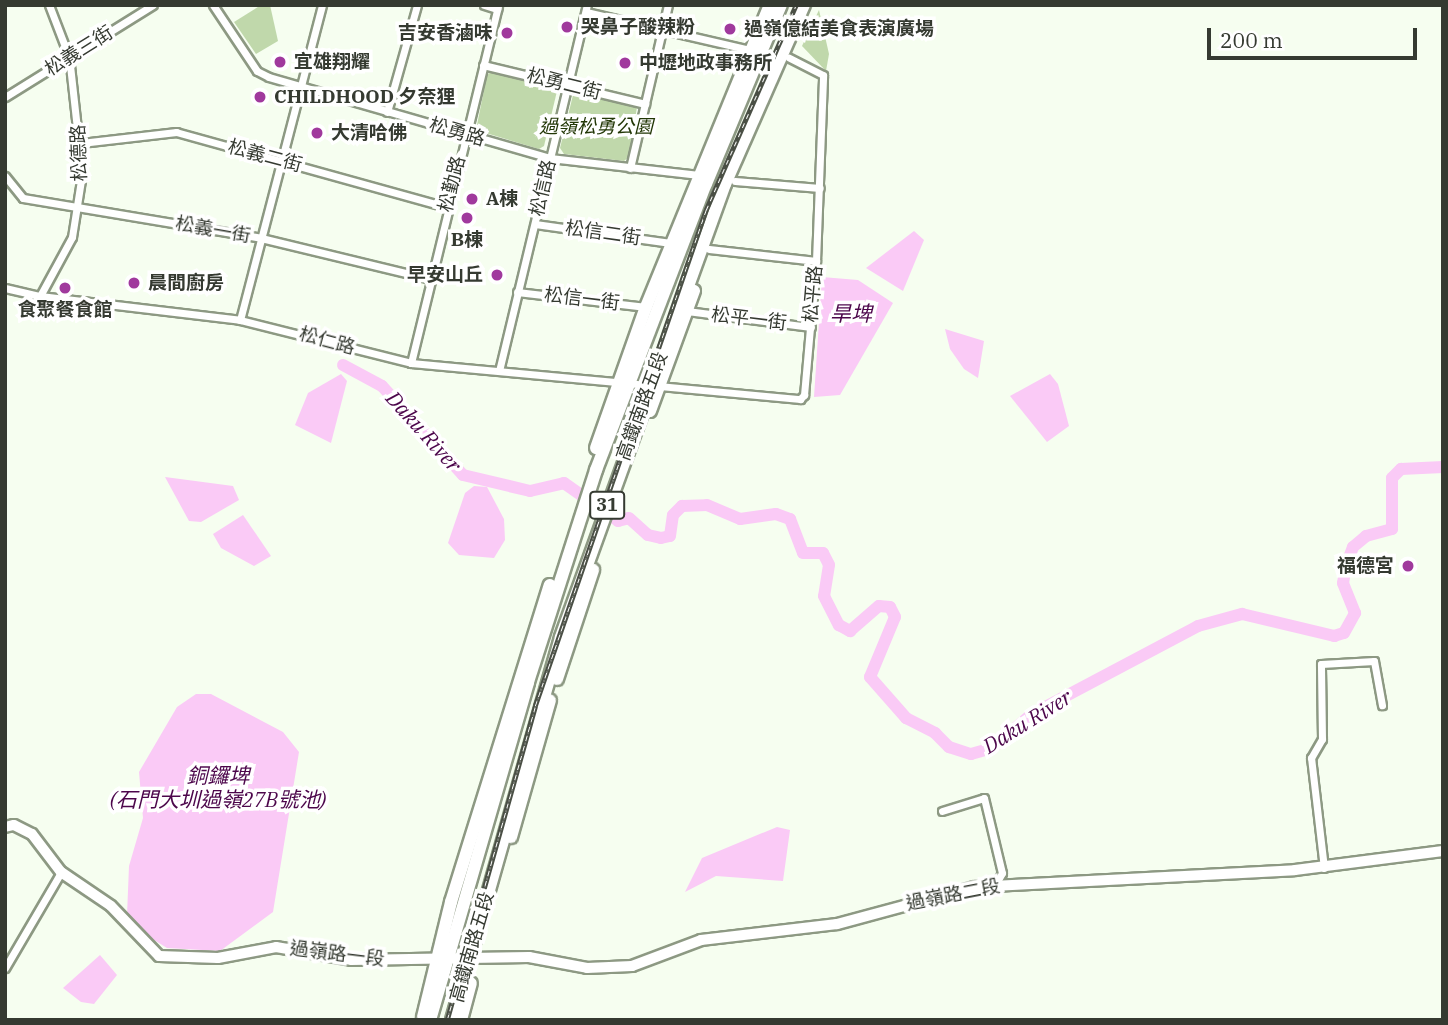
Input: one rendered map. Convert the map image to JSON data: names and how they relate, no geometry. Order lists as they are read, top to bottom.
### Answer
{
  "streets": {
    "main road": ["高鐵南路五段", "31"],
    "street": [
      "松義三街",
      "松勇二街",
      "松勇路",
      "松德路",
      "松義二街",
      "松勤路",
      "松信路",
      "松義一街",
      "松信二街",
      "松平路",
      "松信一街",
      "松平一街",
      "松仁路",
      "過嶺路二段",
      "過嶺路一段"
    ]
  },
  "crossings": [
    ["松義三街", "松德路"],
    ["松勇二街", "松勤路"],
    ["松勇二街", "松信路"],
    ["松勇路", "松勤路"],
    ["松勇路", "松信路"],
    ["松勇路", "高鐵南路五段"],
    ["松德路", "松義二街"],
    ["松德路", "松義一街"],
    ["松德路", "松仁路"],
    ["松義二街", "松勤路"],
    ["松勤路", "松義一街"],
    ["松勤路", "松仁路"],
    ["松信路", "松信二街"],
    ["松信路", "松信一街"],
    ["松信路", "松仁路"],
    ["松信二街", "高鐵南路五段"],
    ["松平路", "松平一街"],
    ["松平路", "松仁路"],
    ["松平路", "高鐵南路五段"],
    ["松信一街", "高鐵南路五段"],
    ["松平一街", "高鐵南路五段"],
    ["松仁路", "高鐵南路五段"],
    ["高鐵南路五段", "過嶺路二段"],
    ["高鐵南路五段", "過嶺路一段"],
    ["過嶺路二段", "過嶺路一段"]
  ],
  "water": ["旱埤", "Daku River", "銅鑼埤 (石門大圳過嶺27B號池)"],
  "parks": ["過嶺松勇公園"],
  "places": [
    "哭鼻子酸辣粉",
    "過嶺億結美食表演廣場",
    "吉安香滷味",
    "宜雄翔耀",
    "中壢地政事務所",
    "CHILDHOOD 夕奈狸",
    "大清哈佛",
    "A棟",
    "B棟",
    "早安山丘",
    "晨間廚房",
    "食聚餐食館",
    "福德宮"
  ],
  "scale_bar": "200 m"
}
